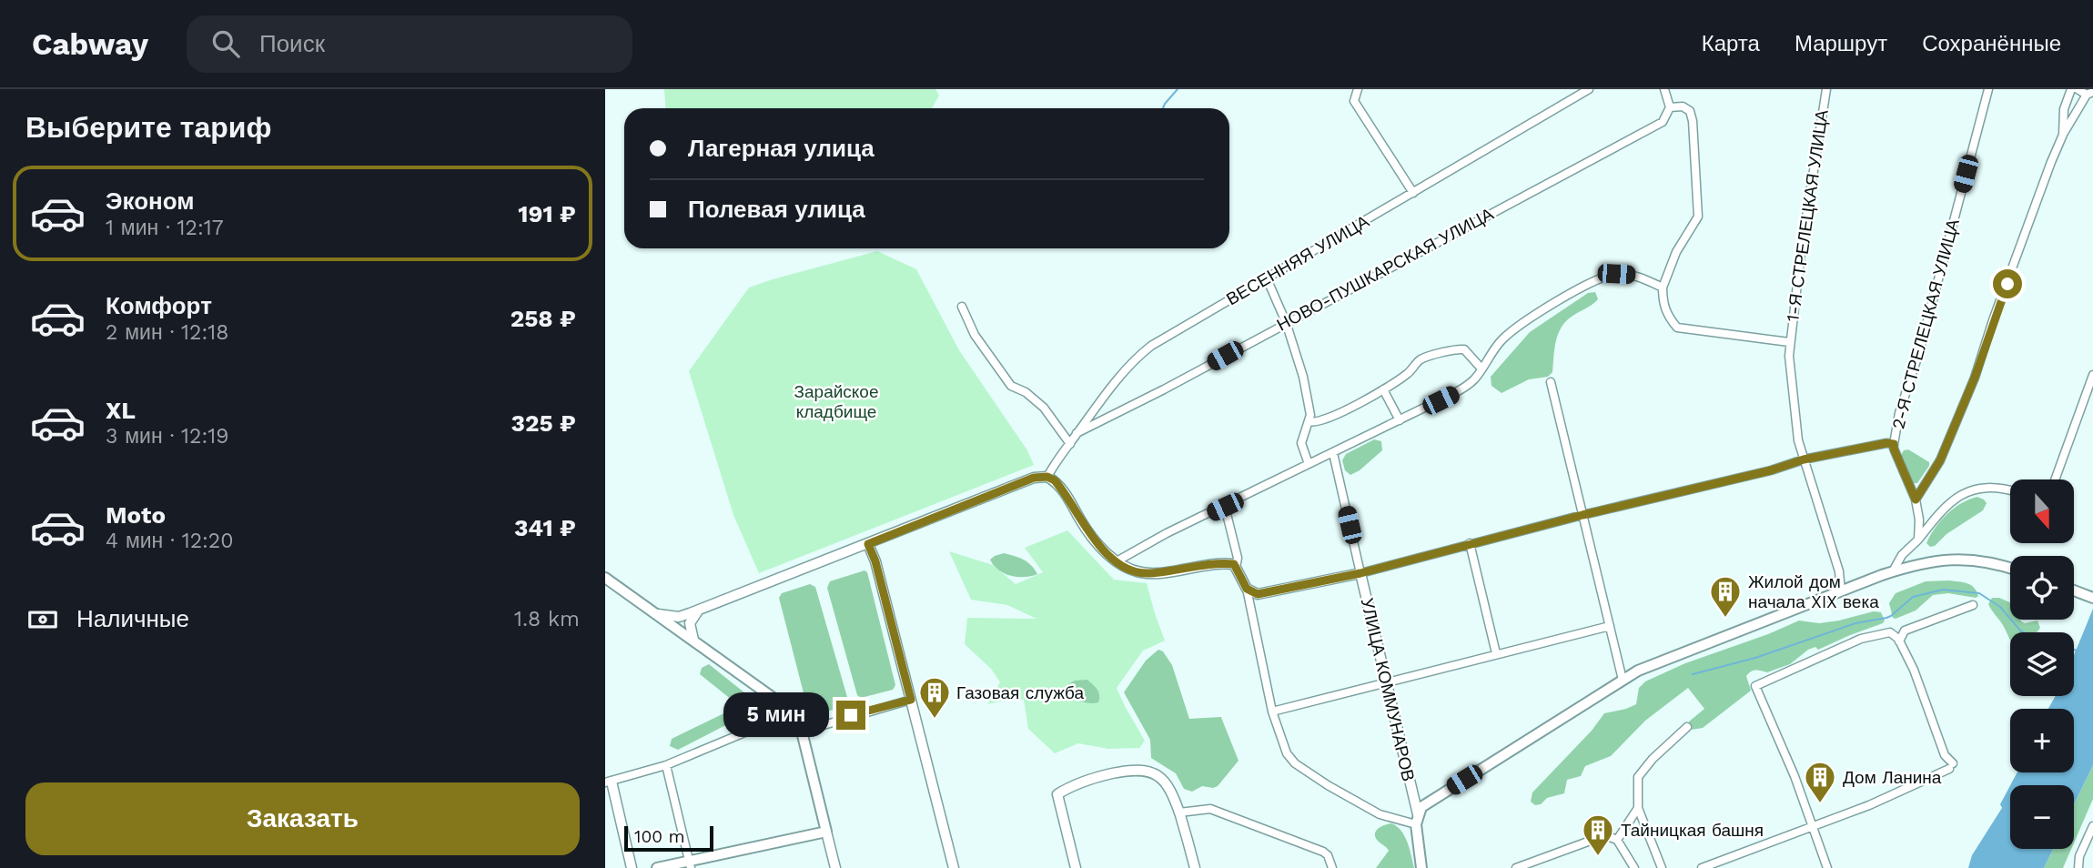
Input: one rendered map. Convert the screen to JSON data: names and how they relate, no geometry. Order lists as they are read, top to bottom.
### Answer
{
  "streets": {
    "street": [
      "1-Я СТРЕЛЕЦКАЯ УЛИЦА",
      "ВЕСЕННЯЯ УЛИЦА",
      "НОВО-ПУШКАРСКАЯ УЛИЦА",
      "2-Я СТРЕЛЕЦКАЯ УЛИЦА",
      "УЛИЦА КОММУНАРОВ"
    ]
  },
  "crossings": [
    ["ВЕСЕННЯЯ УЛИЦА", "НОВО-ПУШКАРСКАЯ УЛИЦА"]
  ],
  "parks": ["Зарайское кладбище"],
  "places": {
    "building": [
      "Жилой дом начала XIX века",
      "Газовая служба",
      "Дом Ланина",
      "Тайницкая башня"
    ]
  },
  "scale_bar": "100 m",
  "north": "bottom",
  "page": {
    "header": "Cabway",
    "search": "Поиск",
    "nav": ["Карта", "Маршрут", "Сохранённые"],
    "heading": "Выберите тариф",
    "banner": ["Лагерная улица", "Полевая улица"],
    "list": [
      {
        "name": "Эконом",
        "note": "1 мин · 12:17",
        "value": "191 ₽"
      },
      {
        "name": "Комфорт",
        "note": "2 мин · 12:18",
        "value": "258 ₽"
      },
      {
        "name": "XL",
        "note": "3 мин · 12:19",
        "value": "325 ₽"
      },
      {
        "name": "Moto",
        "note": "4 мин · 12:20",
        "value": "341 ₽"
      }
    ],
    "map_buttons": ["+", "−"],
    "pay": ["Наличные", "1.8 km"],
    "bubble": "5 мин",
    "buttons": "Заказать",
    "scale": "100 m"
  }
}
